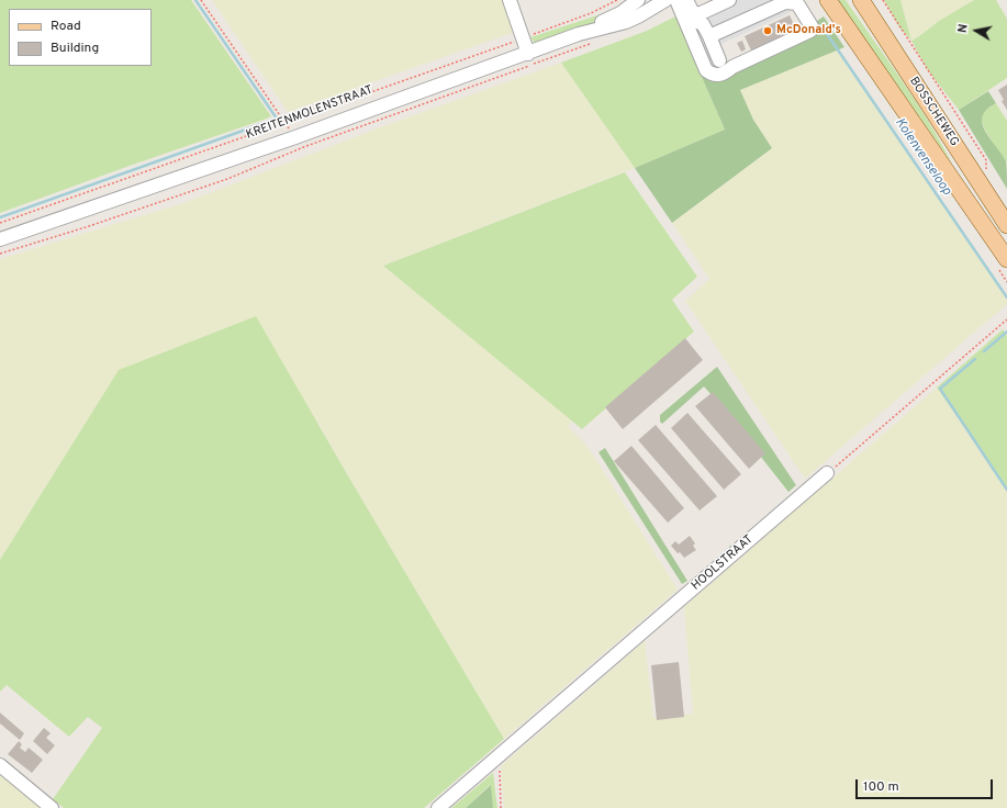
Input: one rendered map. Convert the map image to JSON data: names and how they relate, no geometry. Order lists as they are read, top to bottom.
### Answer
{
  "streets": {
    "main road": ["BOSSCHEWEG"],
    "street": ["KREITENMOLENSTRAAT", "HOOLSTRAAT"]
  },
  "water": ["Kolenvenseloop"],
  "places": ["McDonald's"],
  "legend": ["Road", "Building"],
  "scale_bar": "100 m",
  "north": "left"
}
